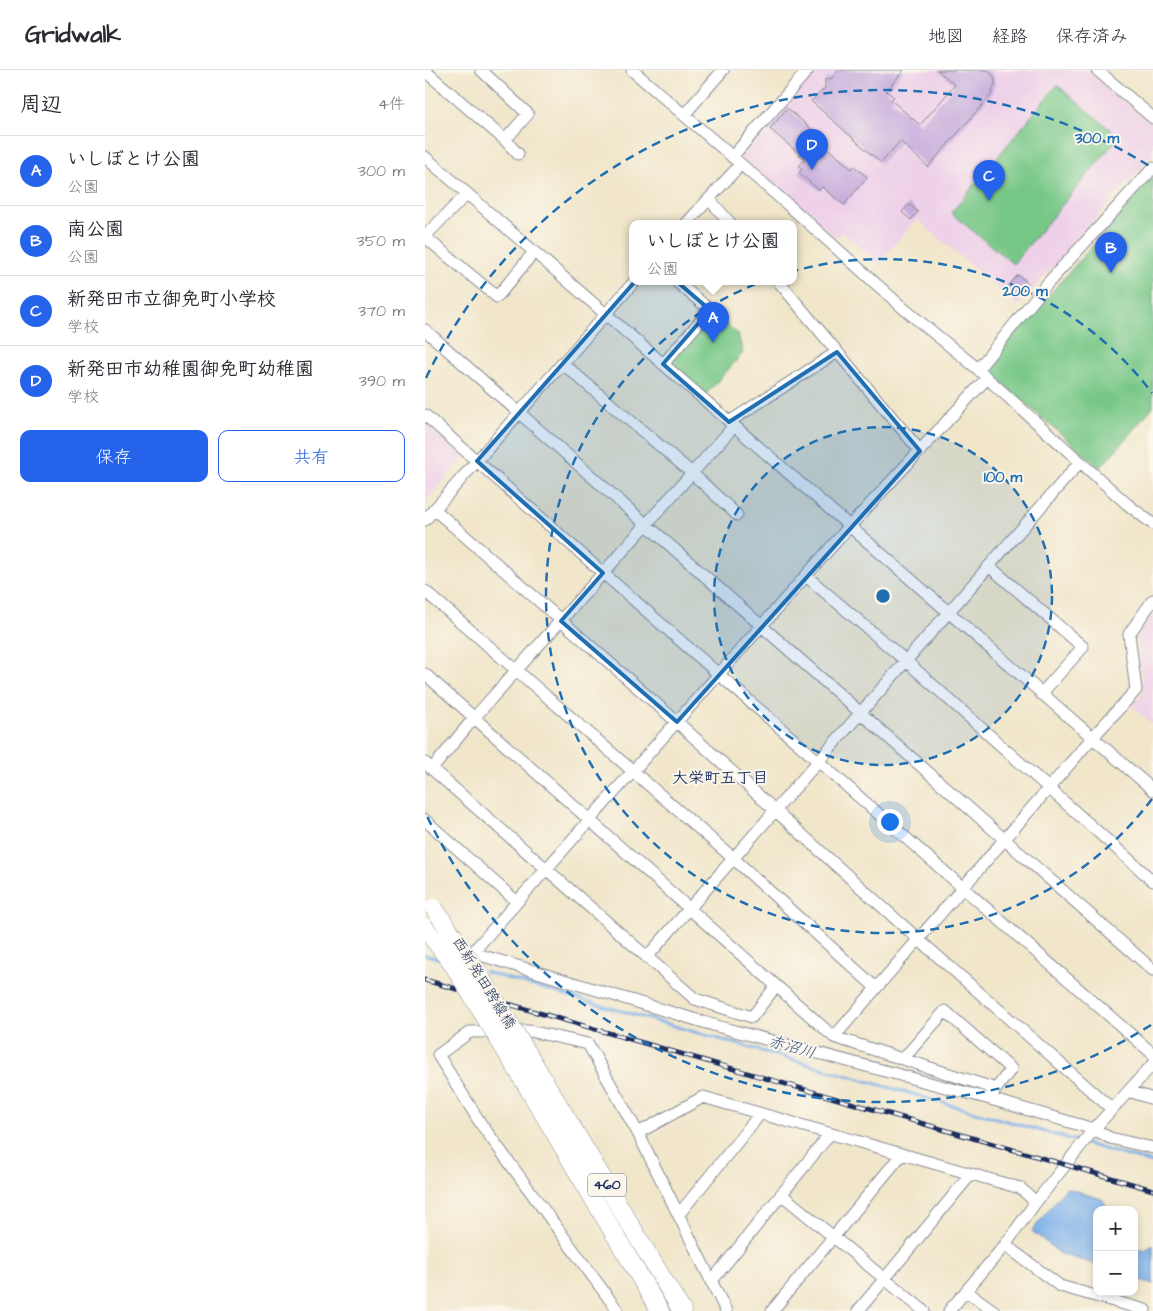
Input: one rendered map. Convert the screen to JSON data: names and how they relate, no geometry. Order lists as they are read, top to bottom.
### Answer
{
  "streets": {
    "highway": ["西新発田跨線橋", "460"]
  },
  "districts": ["大栄町五丁目"],
  "water": ["赤沼川"],
  "page": {
    "header": "Gridwalk",
    "nav": ["地図", "経路", "保存済み"],
    "heading": ["周辺", "4件"],
    "pins": [
      "D",
      "C",
      "B",
      "A"
    ],
    "list": [
      {
        "mark": "A",
        "name": "いしぼとけ公園",
        "note": "公園",
        "value": "300 m"
      },
      {
        "mark": "B",
        "name": "南公園",
        "note": "公園",
        "value": "350 m"
      },
      {
        "mark": "C",
        "name": "新発田市立御免町小学校",
        "note": "学校",
        "value": "370 m"
      },
      {
        "mark": "D",
        "name": "新発田市幼稚園御免町幼稚園",
        "note": "学校",
        "value": "390 m"
      }
    ],
    "popup": ["いしぼとけ公園", "公園"],
    "buttons": ["保存", "共有"],
    "map_buttons": ["+", "−"]
  },
  "rings": ["300 m", "200 m", "100 m"]
}
